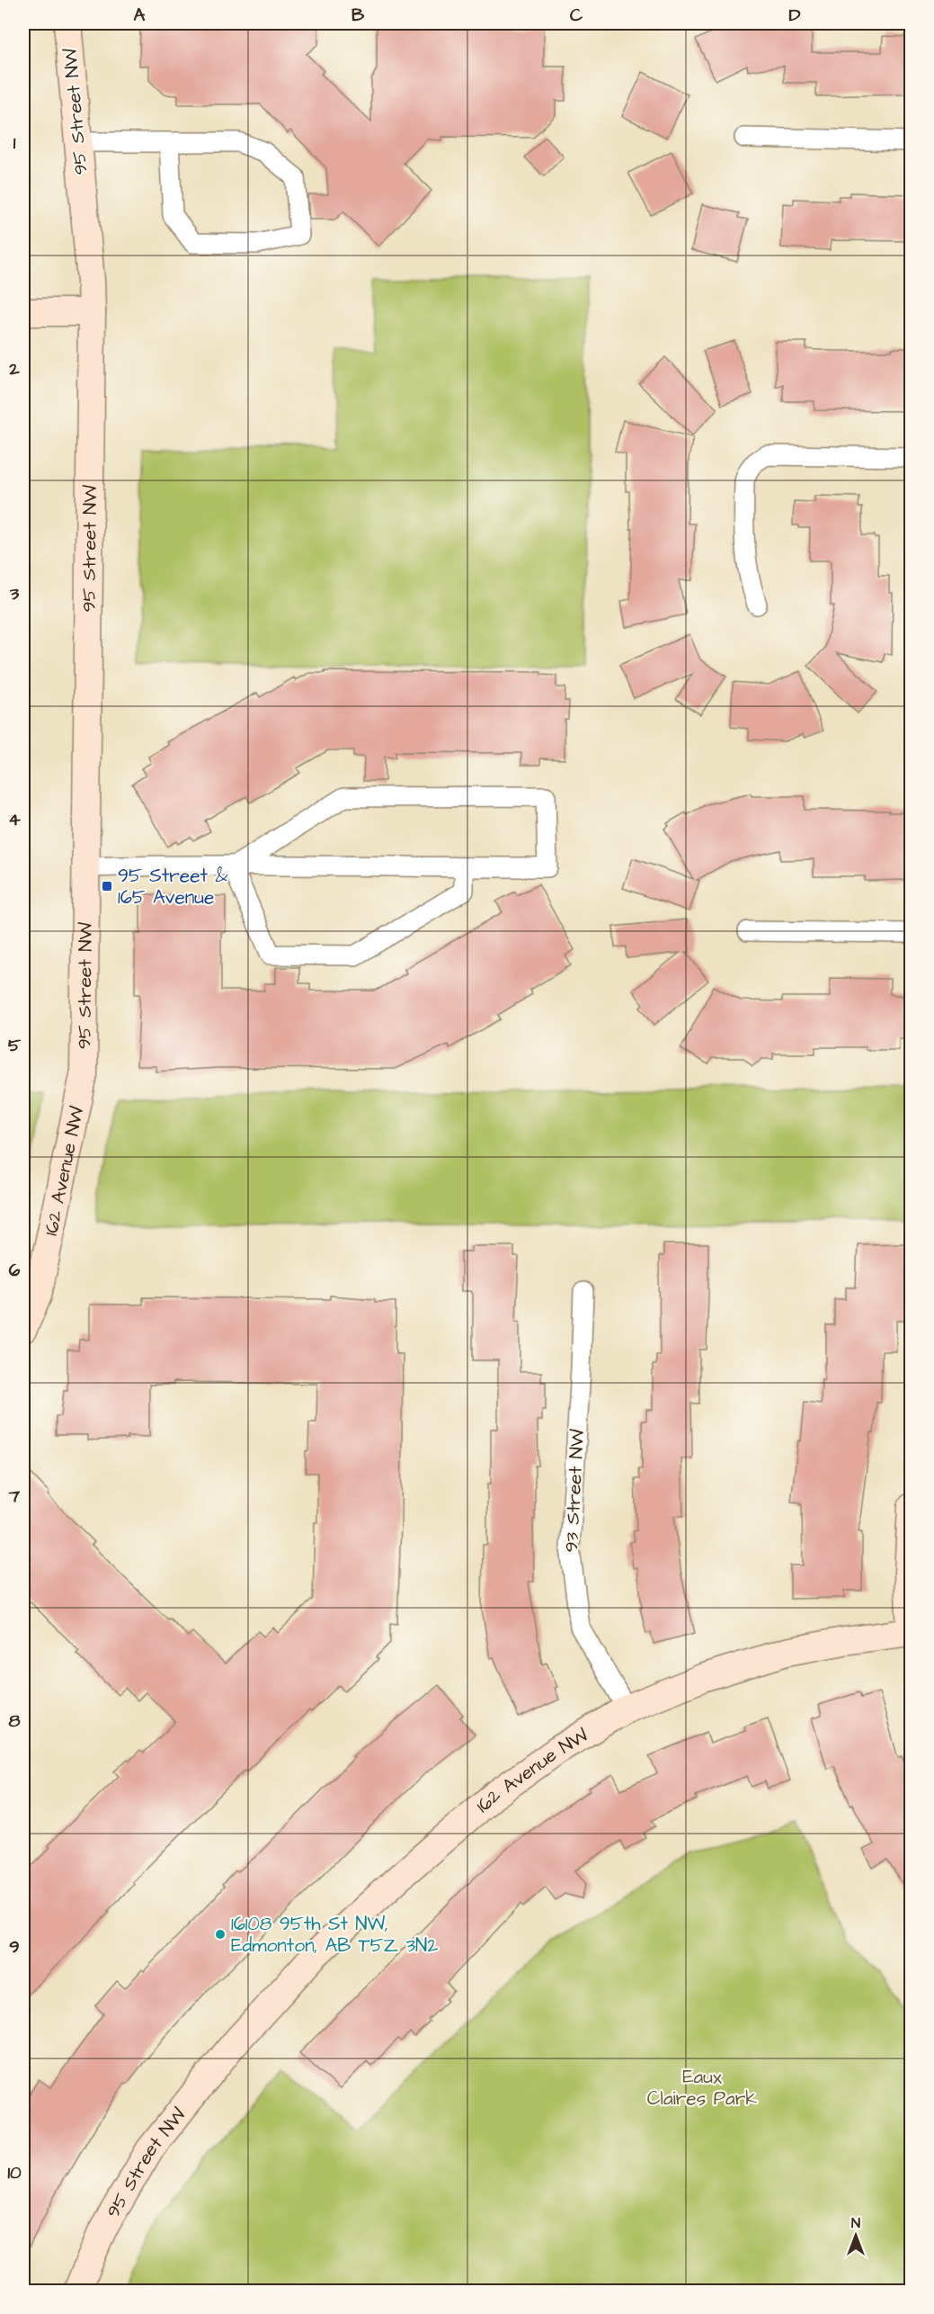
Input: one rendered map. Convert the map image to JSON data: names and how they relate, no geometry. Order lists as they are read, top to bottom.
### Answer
{
  "streets": {
    "street": ["95 Street NW", "162 Avenue NW", "93 Street NW"]
  },
  "crossings": [
    ["95 Street NW", "162 Avenue NW"],
    ["162 Avenue NW", "93 Street NW"]
  ],
  "parks": ["Eaux Claires Park"],
  "places": {
    "transit": ["95 Street & 165 Avenue"],
    "other": ["16108 95th St NW, Edmonton, AB T5Z 3N2"]
  },
  "north": "top",
  "grid": {
    "columns": [
      "A",
      "B",
      "C",
      "D"
    ],
    "rows": [
      "1",
      "2",
      "3",
      "4",
      "5",
      "6",
      "7",
      "8",
      "9",
      "10"
    ]
  }
}
